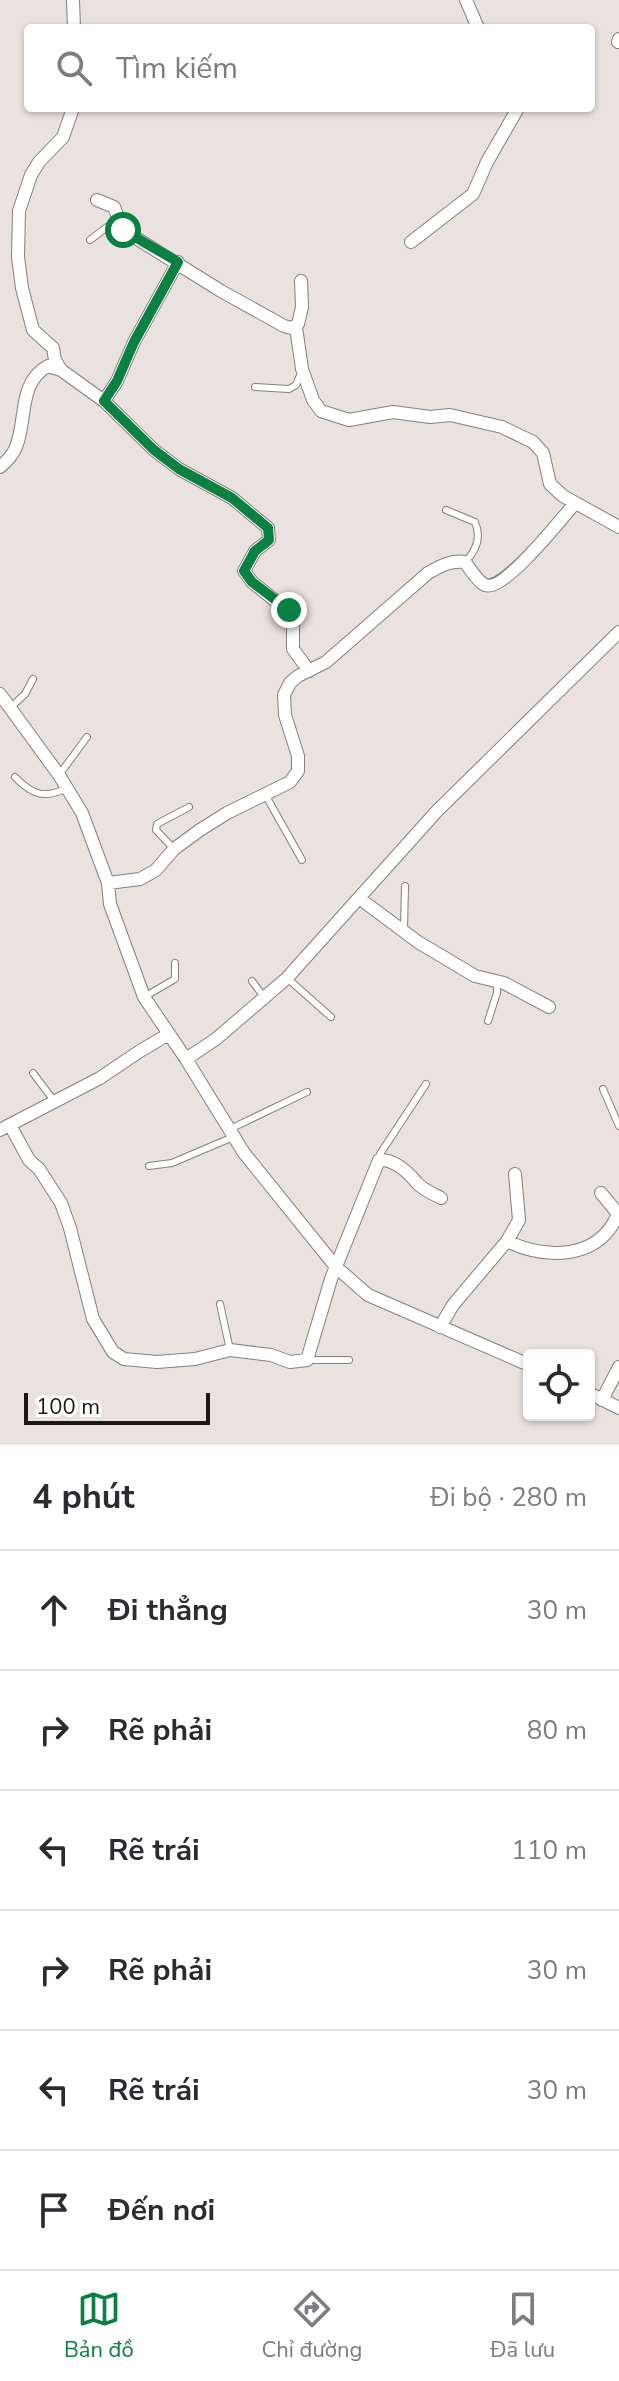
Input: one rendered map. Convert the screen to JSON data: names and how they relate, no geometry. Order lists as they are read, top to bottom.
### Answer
{
  "scale_bar": "100 m",
  "page": {
    "search": "Tìm kiếm",
    "scale": "100 m",
    "heading": ["4 phút", "Đi bộ · 280 m"],
    "list": [
      ["Đi thẳng", "30 m"],
      ["Rẽ phải", "80 m"],
      ["Rẽ trái", "110 m"],
      ["Rẽ phải", "30 m"],
      ["Rẽ trái", "30 m"],
      "Đến nơi"
    ],
    "nav": ["Bản đồ", "Chỉ đường", "Đã lưu"]
  }
}
